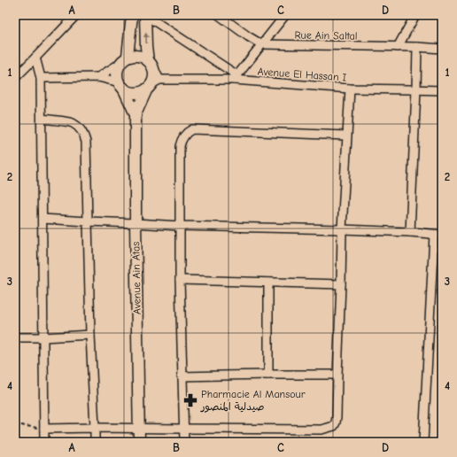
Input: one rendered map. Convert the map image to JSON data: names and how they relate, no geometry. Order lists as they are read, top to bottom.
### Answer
{
  "streets": {
    "street": ["Rue Ain Saltal", "Avenue El Hassan I", "Avenue Ain Atas"]
  },
  "places": {
    "pharmacy": ["Pharmacie Al Mansour صيدلية المنصور"]
  },
  "grid": {
    "columns": [
      "A",
      "B",
      "C",
      "D"
    ],
    "rows": [
      "1",
      "2",
      "3",
      "4"
    ]
  }
}
